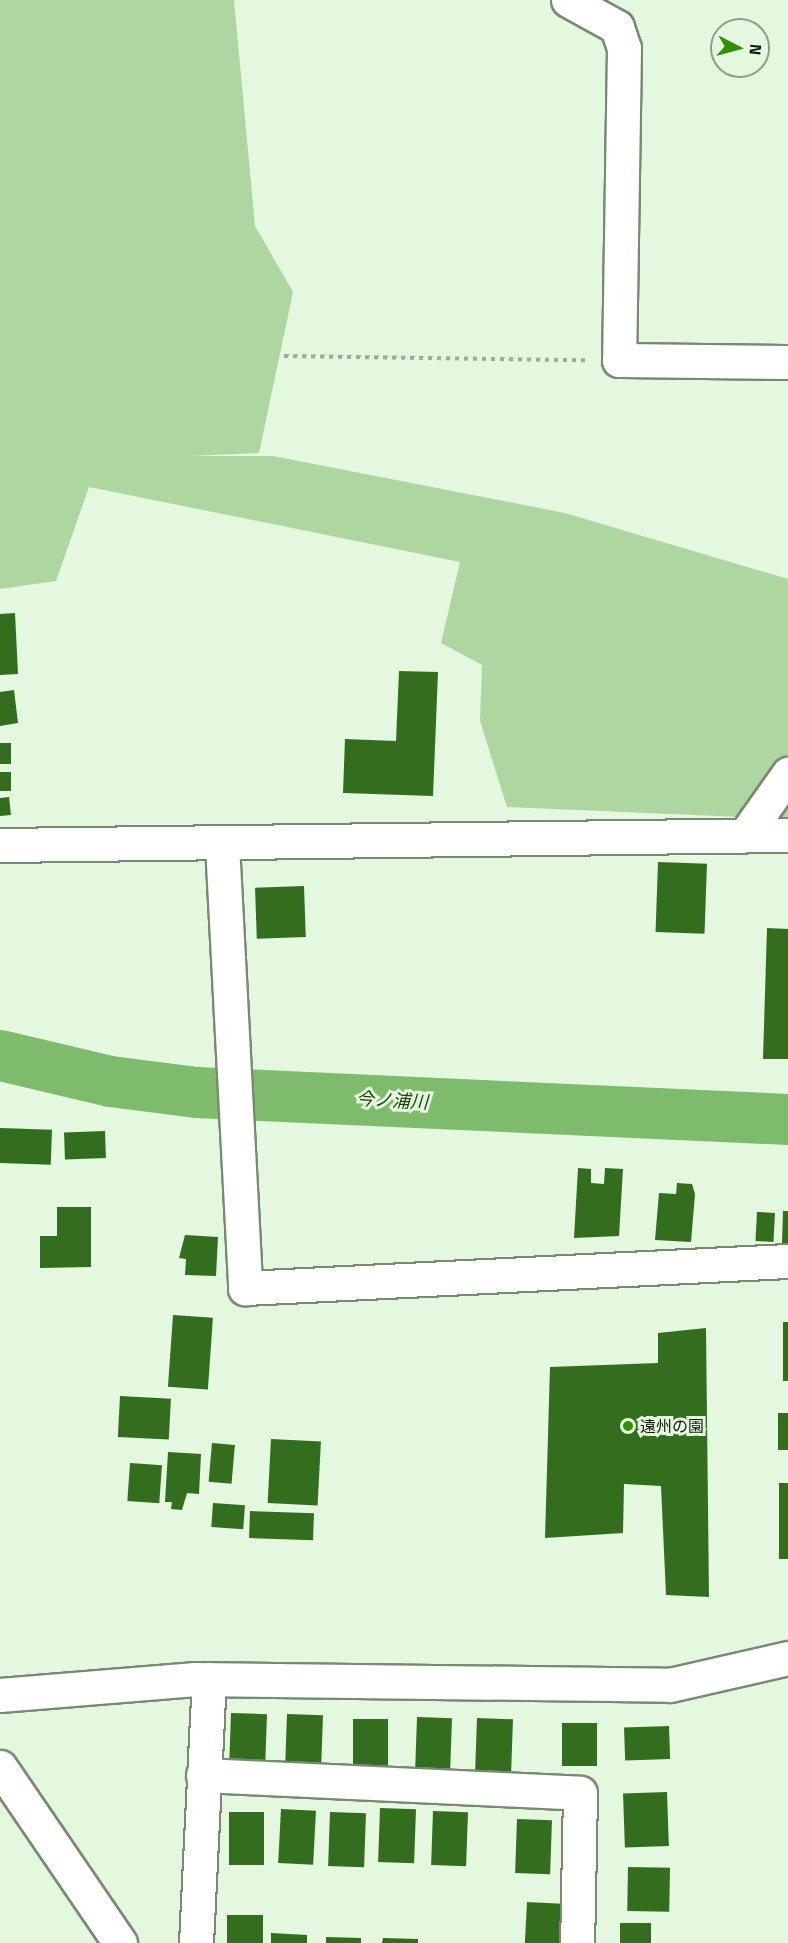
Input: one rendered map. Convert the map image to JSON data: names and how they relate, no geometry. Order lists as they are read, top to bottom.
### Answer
{
  "water": ["今ノ浦川"],
  "places": ["遠州の園"],
  "north": "right"
}
